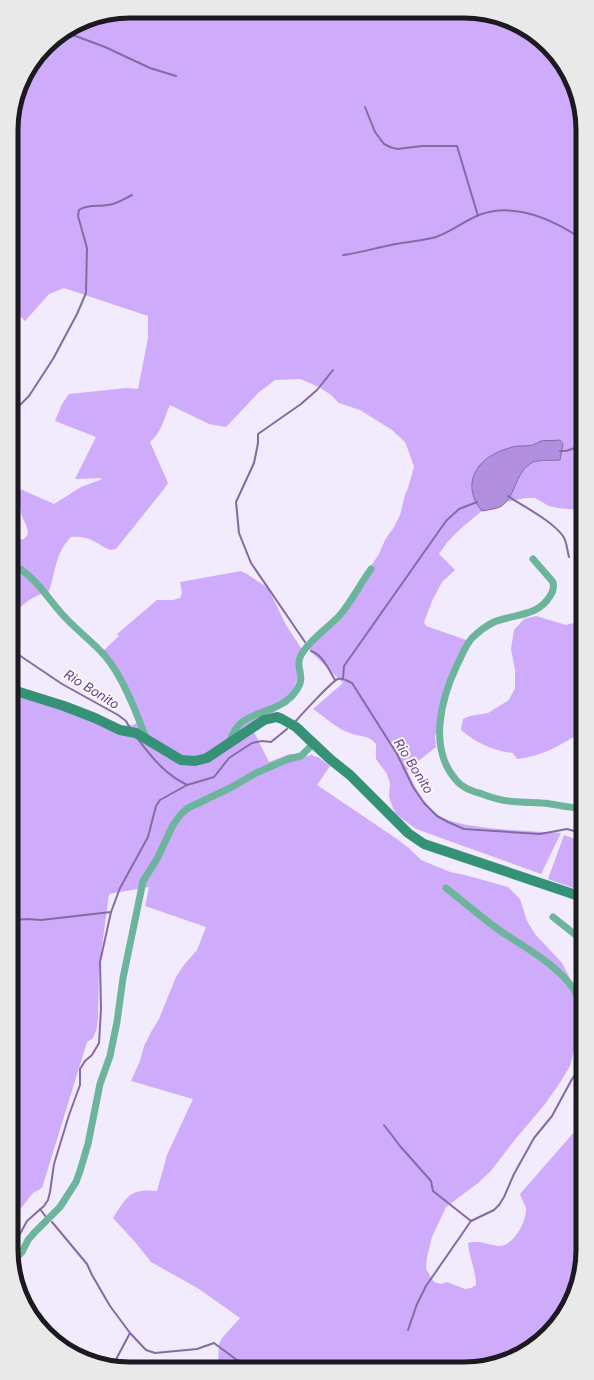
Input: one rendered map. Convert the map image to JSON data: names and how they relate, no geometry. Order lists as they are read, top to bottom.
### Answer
{
  "water": ["Rio Bonito"]
}
